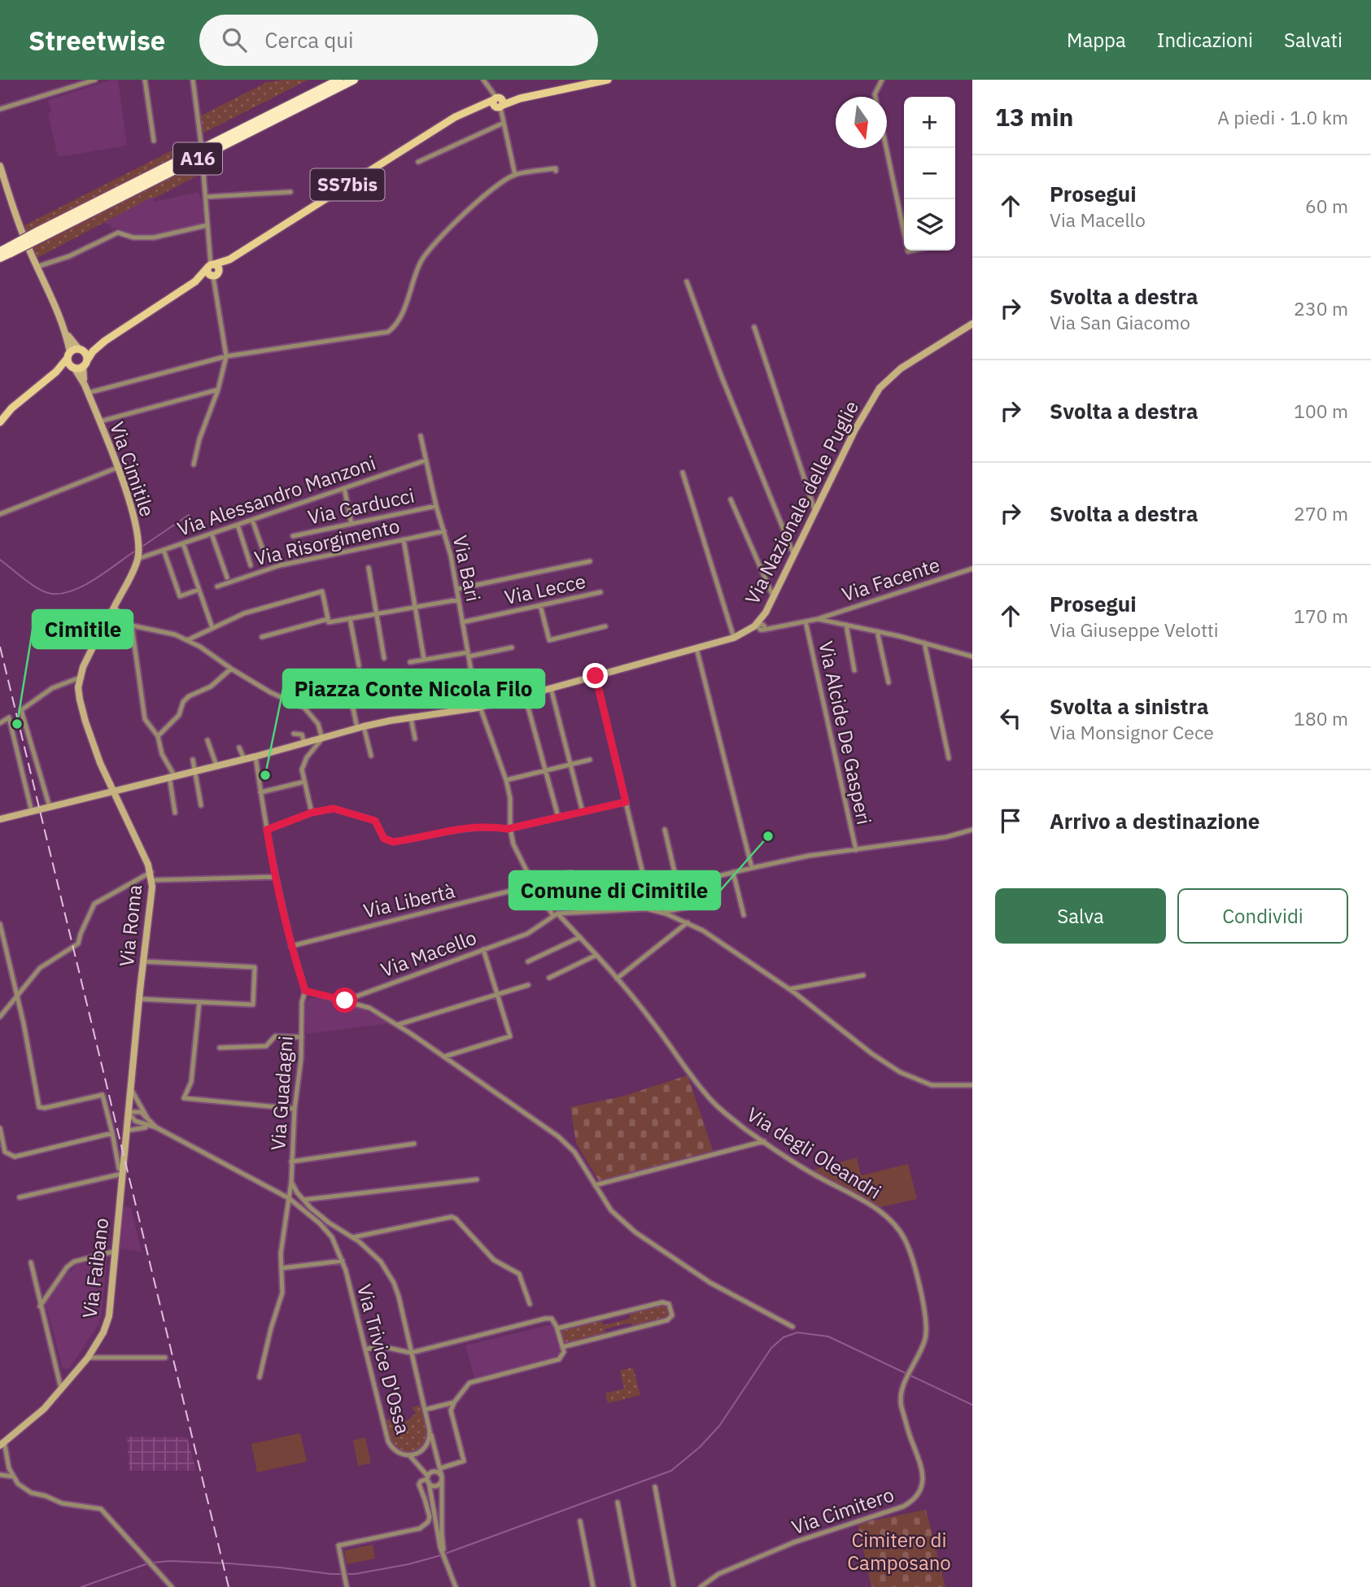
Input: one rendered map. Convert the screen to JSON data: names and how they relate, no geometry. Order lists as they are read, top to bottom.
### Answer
{
  "streets": {
    "highway": ["A16"],
    "main road": ["SS7bis"],
    "street": [
      "Via Cimitile",
      "Via Alessandro Manzoni",
      "Via Nazionale delle Puglie",
      "Via Carducci",
      "Via Risorgimento",
      "Via Bari",
      "Via Facente",
      "Via Lecce",
      "Via Alcide De Gasperi",
      "Via Libertà",
      "Via Roma",
      "Via Macello",
      "Via Guadagni",
      "Via degli Oleandri",
      "Via Faibano",
      "Via Trivice D'Ossa",
      "Via Cimitero"
    ]
  },
  "crossings": [
    ["Via Cimitile", "Via Alessandro Manzoni"],
    ["Via Cimitile", "Via Roma"],
    ["Via Alessandro Manzoni", "Via Bari"],
    ["Via Nazionale delle Puglie", "Via Bari"],
    ["Via Nazionale delle Puglie", "Via Facente"],
    ["Via Nazionale delle Puglie", "Via Roma"],
    ["Via Carducci", "Via Bari"],
    ["Via Risorgimento", "Via Bari"],
    ["Via Bari", "Via Lecce"],
    ["Via Bari", "Via degli Oleandri"],
    ["Via Facente", "Via Alcide De Gasperi"],
    ["Via Libertà", "Via degli Oleandri"],
    ["Via Roma", "Via Faibano"],
    ["Via Roma", "Via Trivice D'Ossa"],
    ["Via Macello", "Via degli Oleandri"],
    ["Via Guadagni", "Via Trivice D'Ossa"],
    ["Via degli Oleandri", "Via Cimitero"]
  ],
  "parks": ["Cimitero di Camposano"],
  "places": ["Cimitile", "Piazza Conte Nicola Filo", "Comune di Cimitile"],
  "north": "bottom",
  "page": {
    "header": "Streetwise",
    "search": "Cerca qui",
    "nav": ["Mappa", "Indicazioni", "Salvati"],
    "heading": ["13 min", "A piedi · 1.0 km"],
    "map_buttons": ["+", "−"],
    "list": [
      ["Prosegui", "Via Macello", "60 m"],
      ["Svolta a destra", "Via San Giacomo", "230 m"],
      ["Svolta a destra", "100 m"],
      ["Svolta a destra", "270 m"],
      ["Prosegui", "Via Giuseppe Velotti", "170 m"],
      ["Svolta a sinistra", "Via Monsignor Cece", "180 m"],
      "Arrivo a destinazione"
    ],
    "buttons": ["Salva", "Condividi"]
  }
}
